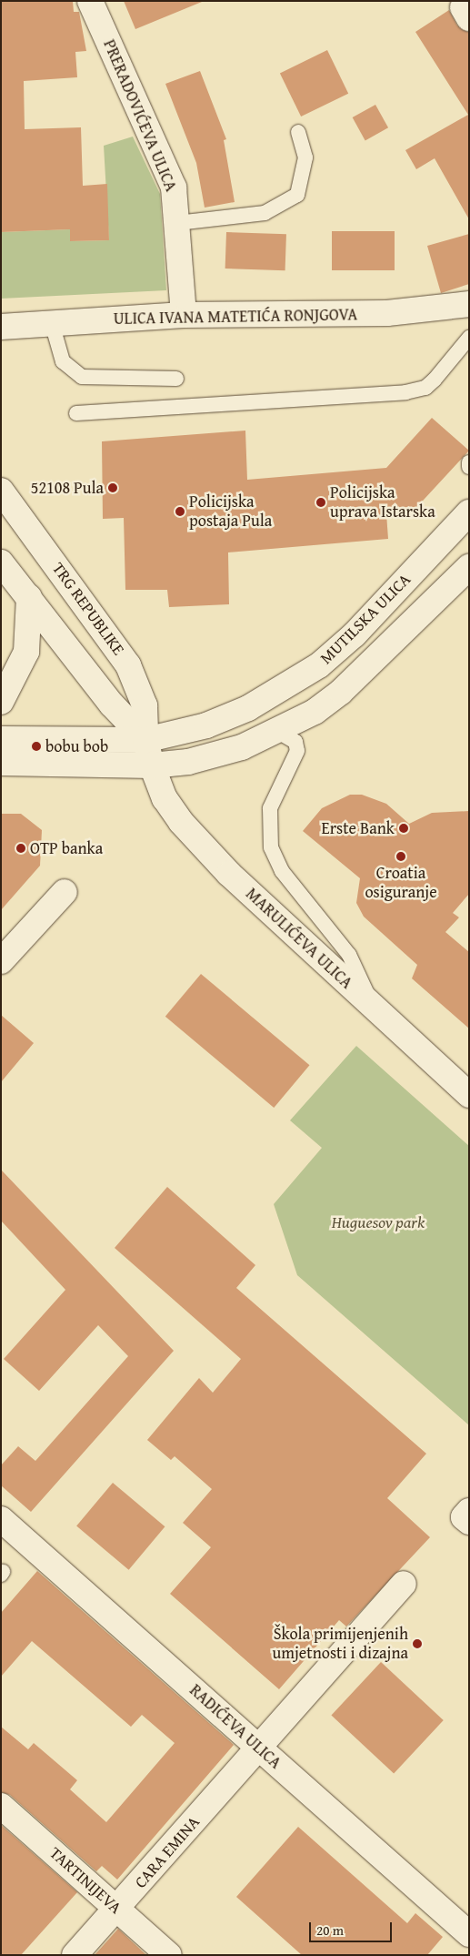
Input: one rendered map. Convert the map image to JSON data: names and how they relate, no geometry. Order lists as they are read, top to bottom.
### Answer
{
  "streets": {
    "main road": [
      "PRERADOVIĆEVA ULICA",
      "ULICA IVANA MATETIĆA RONJGOVA",
      "TRG REPUBLIKE",
      "MUTILSKA ULICA",
      "MARULIĆEVA ULICA",
      "RADIĆEVA ULICA",
      "CARA EMINA",
      "TARTINIJEVA"
    ]
  },
  "crossings": [
    ["PRERADOVIĆEVA ULICA", "ULICA IVANA MATETIĆA RONJGOVA"],
    ["TRG REPUBLIKE", "MUTILSKA ULICA"],
    ["TRG REPUBLIKE", "MARULIĆEVA ULICA"],
    ["RADIĆEVA ULICA", "CARA EMINA"],
    ["CARA EMINA", "TARTINIJEVA"]
  ],
  "parks": ["Huguesov park"],
  "places": [
    "52108 Pula",
    "Policijska uprava Istarska",
    "Policijska postaja Pula",
    "bobu bob",
    "Erste Bank",
    "OTP banka",
    "Croatia osiguranje",
    "Škola primijenjenih umjetnosti i dizajna"
  ],
  "scale_bar": "20 m"
}
